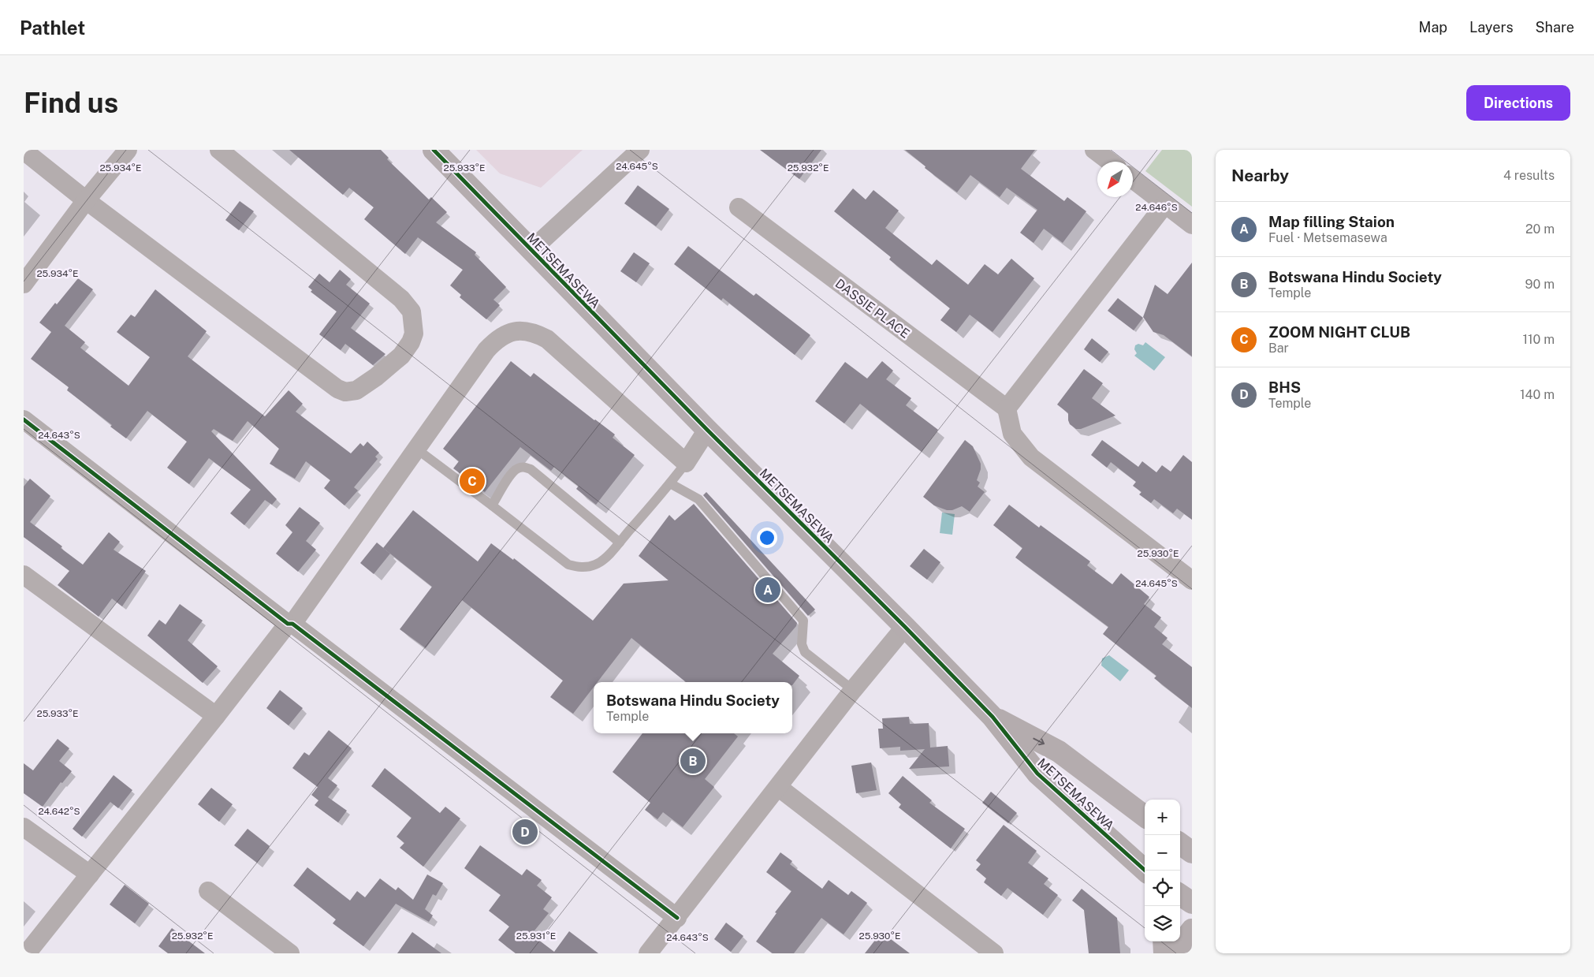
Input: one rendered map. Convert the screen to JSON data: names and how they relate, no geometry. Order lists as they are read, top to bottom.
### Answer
{
  "streets": {
    "street": ["METSEMASEWA", "DASSIE PLACE"]
  },
  "north": "bottom left",
  "page": {
    "header": "Pathlet",
    "nav": ["Map", "Layers", "Share"],
    "buttons": "Directions",
    "title": "Find us",
    "heading": ["Nearby", "4 results"],
    "list": [
      {
        "mark": "A",
        "name": "Map filling Staion",
        "note": "Fuel · Metsemasewa",
        "value": "20 m"
      },
      {
        "mark": "B",
        "name": "Botswana Hindu Society",
        "note": "Temple",
        "value": "90 m"
      },
      {
        "mark": "C",
        "name": "ZOOM NIGHT CLUB",
        "note": "Bar",
        "value": "110 m"
      },
      {
        "mark": "D",
        "name": "BHS",
        "note": "Temple",
        "value": "140 m"
      }
    ],
    "pins": [
      "C",
      "A",
      "B",
      "D"
    ],
    "popup": ["Botswana Hindu Society", "Temple"],
    "map_buttons": ["+", "−"]
  },
  "coordinates": [
    "24.645°S",
    "25.934°E",
    "25.933°E",
    "25.932°E",
    "24.646°S",
    "24.643°S",
    "25.930°E",
    "24.642°S",
    "25.931°E"
  ]
}
